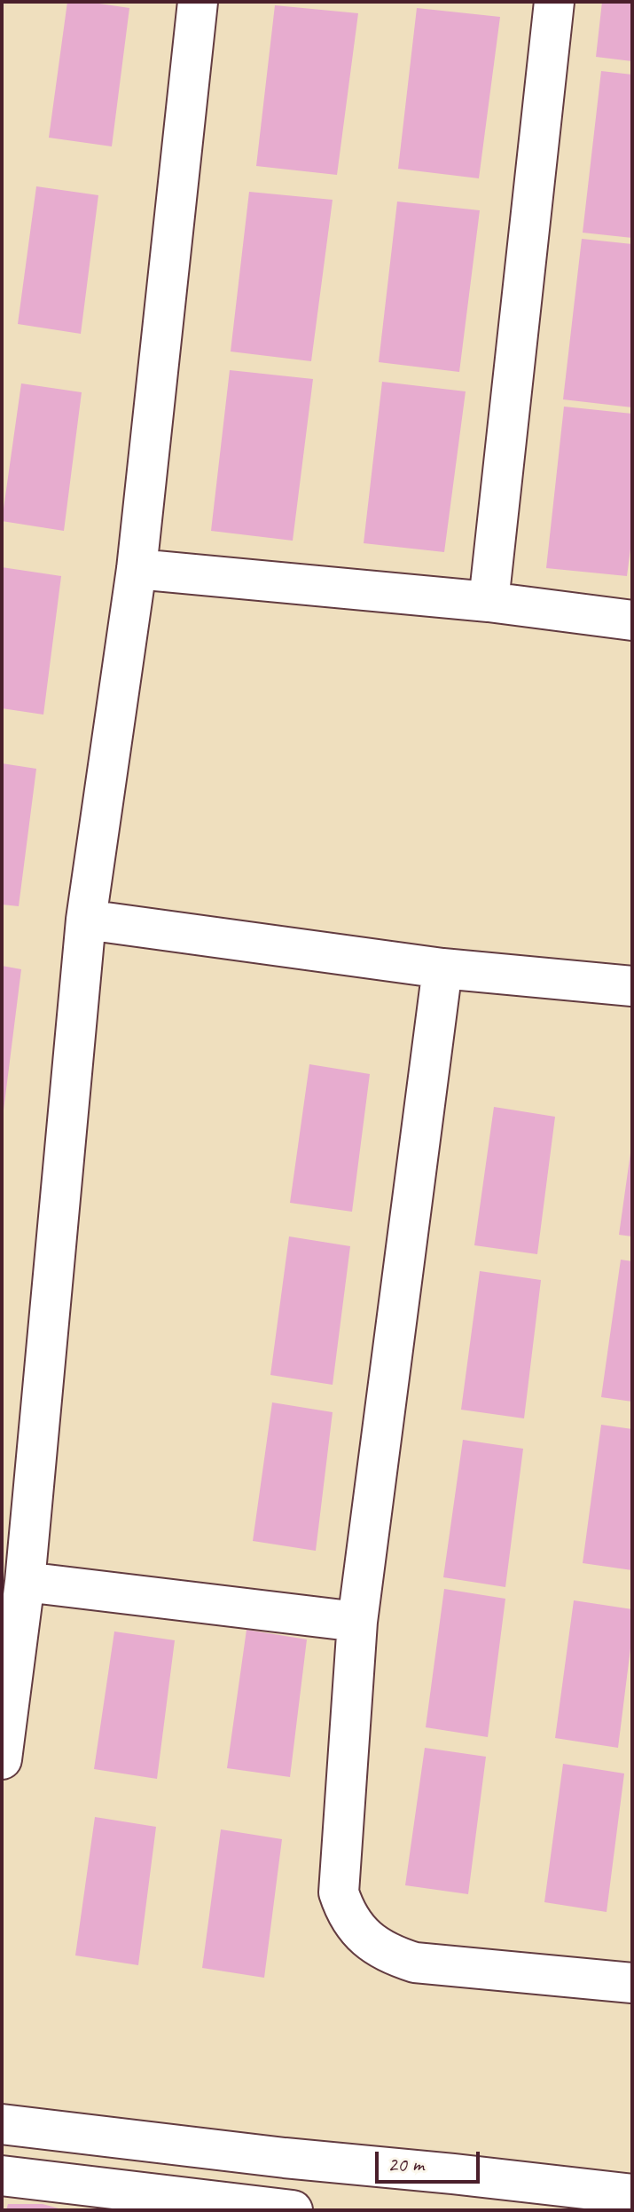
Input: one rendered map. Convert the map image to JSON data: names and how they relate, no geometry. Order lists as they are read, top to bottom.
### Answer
{
  "scale_bar": "20 m"
}
